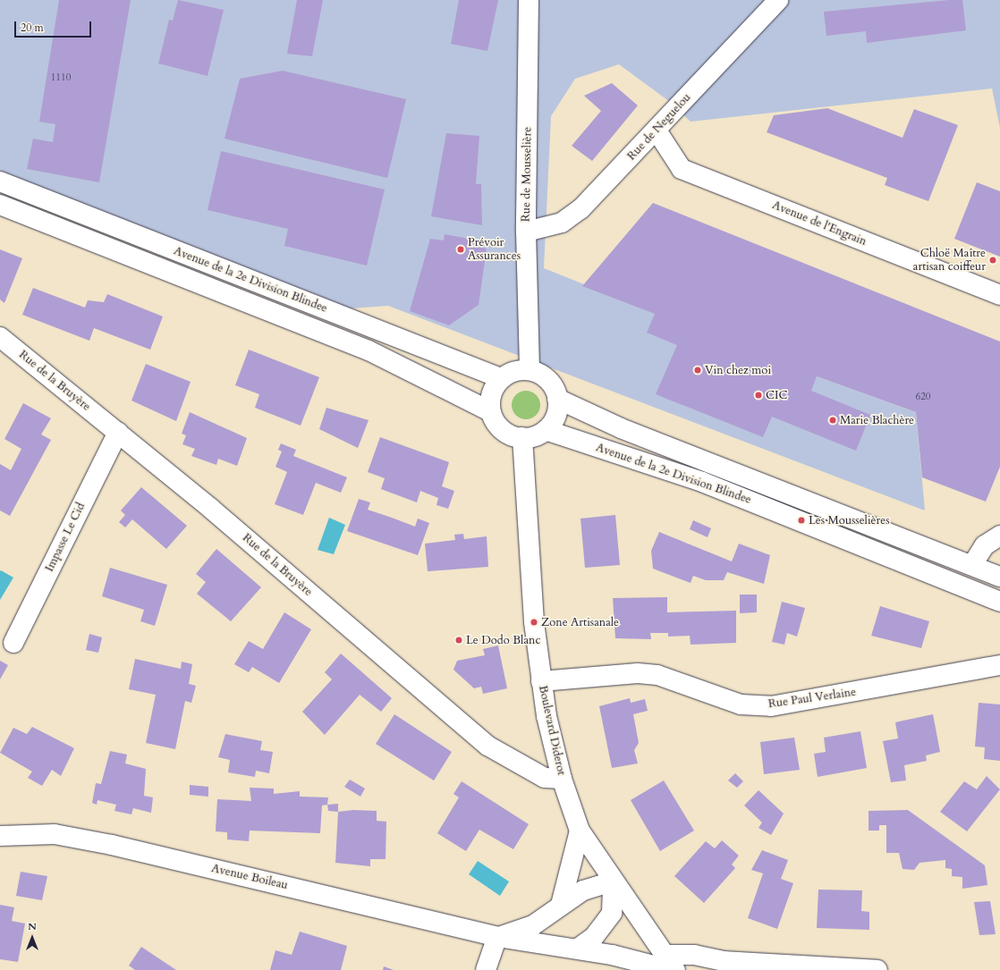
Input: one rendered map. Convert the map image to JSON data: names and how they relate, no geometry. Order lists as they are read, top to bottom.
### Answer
{
  "streets": {
    "street": [
      "Rue de Neguelou",
      "Rue de Mousselière",
      "Avenue de l'Engrain",
      "Avenue de la 2e Division Blindee",
      "Rue de la Bruyère",
      "Impasse Le Cid",
      "Rue Paul Verlaine",
      "Boulevard Diderot",
      "Avenue Boileau"
    ]
  },
  "crossings": [
    ["Rue de Neguelou", "Rue de Mousselière"],
    ["Rue de Neguelou", "Avenue de l'Engrain"],
    ["Rue de Mousselière", "Avenue de la 2e Division Blindee"],
    ["Rue de Mousselière", "Boulevard Diderot"],
    ["Avenue de la 2e Division Blindee", "Boulevard Diderot"],
    ["Rue de la Bruyère", "Impasse Le Cid"],
    ["Rue de la Bruyère", "Boulevard Diderot"],
    ["Rue Paul Verlaine", "Boulevard Diderot"],
    ["Boulevard Diderot", "Avenue Boileau"]
  ],
  "places": [
    "Prévoir Assurances",
    "Chloë Maître artisan coiffeur",
    "Vin chez moi",
    "CIC",
    "Marie Blachère",
    "Les Mousselières",
    "Zone Artisanale",
    "Le Dodo Blanc"
  ],
  "house_numbers": ["1110", "620"],
  "scale_bar": "20 m",
  "north": "top"
}
